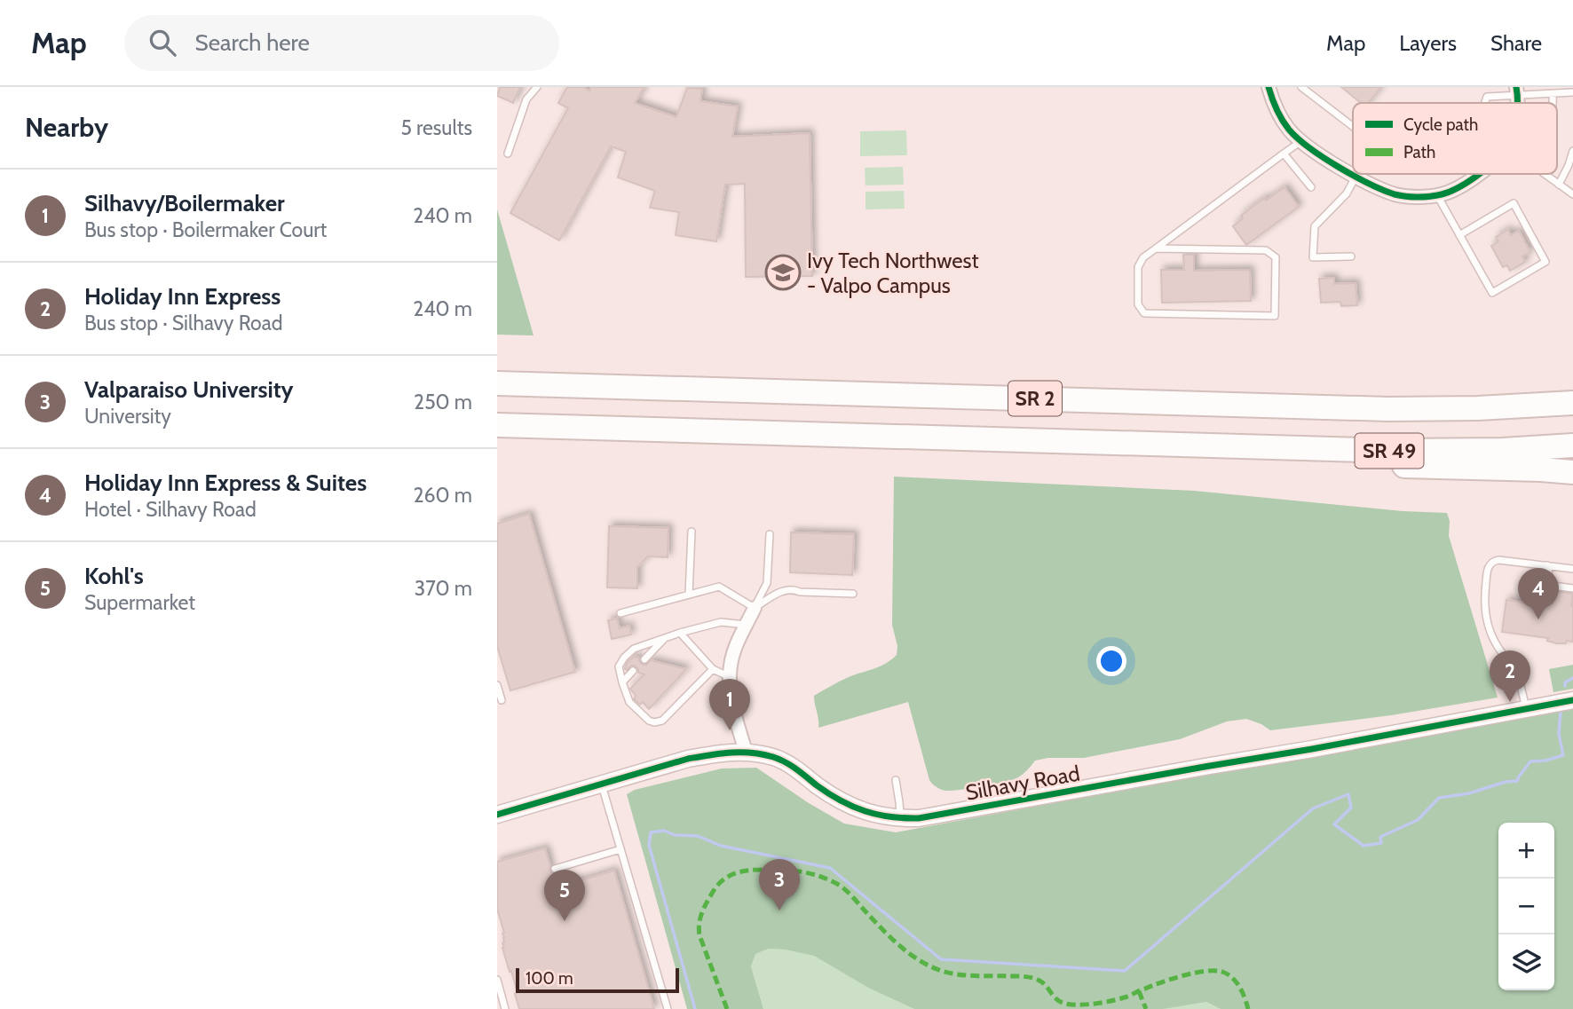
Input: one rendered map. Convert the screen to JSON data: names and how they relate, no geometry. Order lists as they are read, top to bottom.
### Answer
{
  "streets": {
    "highway": ["SR 2", "SR 49"],
    "street": ["Silhavy Road"]
  },
  "crossings": [
    ["SR 2", "SR 49"]
  ],
  "places": {
    "school or university": ["Ivy Tech Northwest - Valpo Campus"]
  },
  "legend": ["Cycle path", "Path"],
  "scale_bar": "100 m",
  "page": {
    "header": "Map",
    "search": "Search here",
    "nav": ["Map", "Layers", "Share"],
    "heading": ["Nearby", "5 results"],
    "list": [
      {
        "mark": "1",
        "name": "Silhavy/Boilermaker",
        "note": "Bus stop · Boilermaker Court",
        "value": "240 m"
      },
      {
        "mark": "2",
        "name": "Holiday Inn Express",
        "note": "Bus stop · Silhavy Road",
        "value": "240 m"
      },
      {
        "mark": "3",
        "name": "Valparaiso University",
        "note": "University",
        "value": "250 m"
      },
      {
        "mark": "4",
        "name": "Holiday Inn Express & Suites",
        "note": "Hotel · Silhavy Road",
        "value": "260 m"
      },
      {
        "mark": "5",
        "name": "Kohl's",
        "note": "Supermarket",
        "value": "370 m"
      }
    ],
    "pins": [
      "4",
      "2",
      "1",
      "3",
      "5"
    ],
    "map_buttons": ["+", "−"],
    "scale": "100 m"
  }
}
